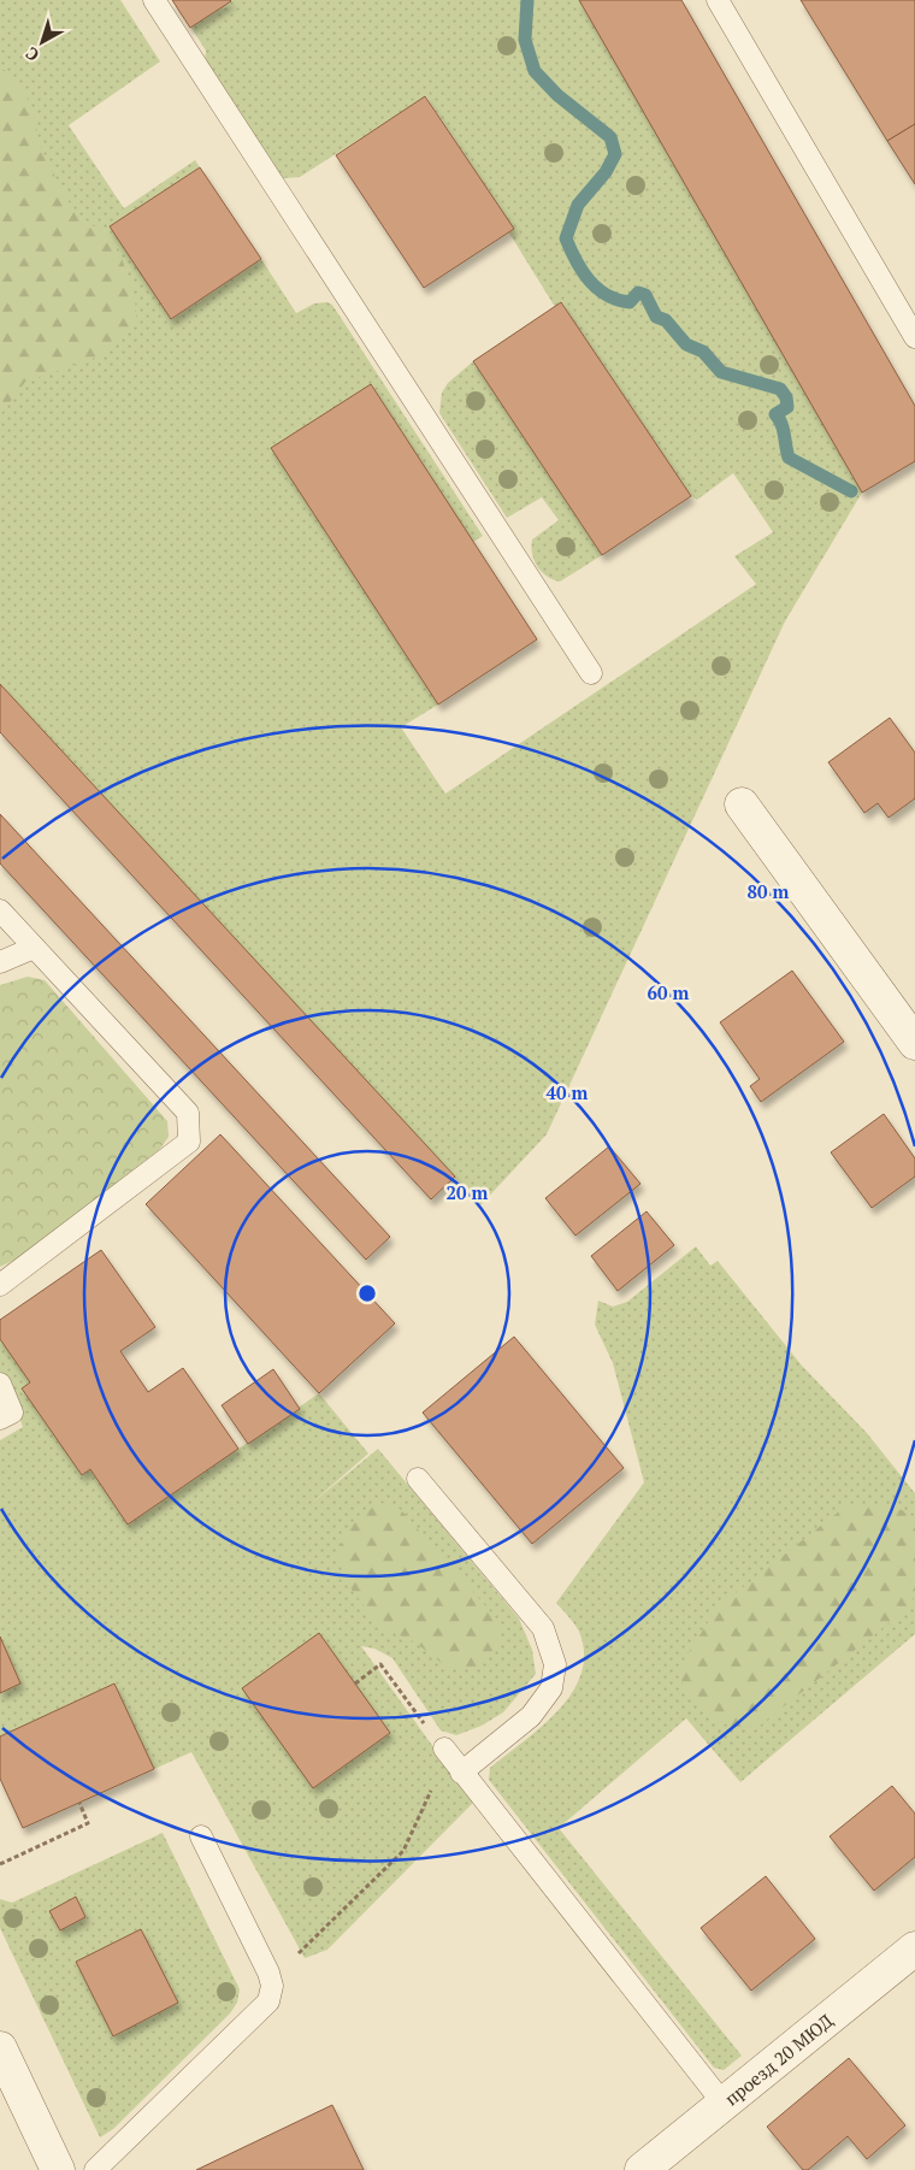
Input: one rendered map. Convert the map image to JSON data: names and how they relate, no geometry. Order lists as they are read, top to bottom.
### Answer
{
  "streets": {
    "street": ["проезд 20 МЮД"]
  },
  "north": "bottom left",
  "rings": [
    "80 m",
    "60 m",
    "40 m",
    "20 m"
  ]
}
